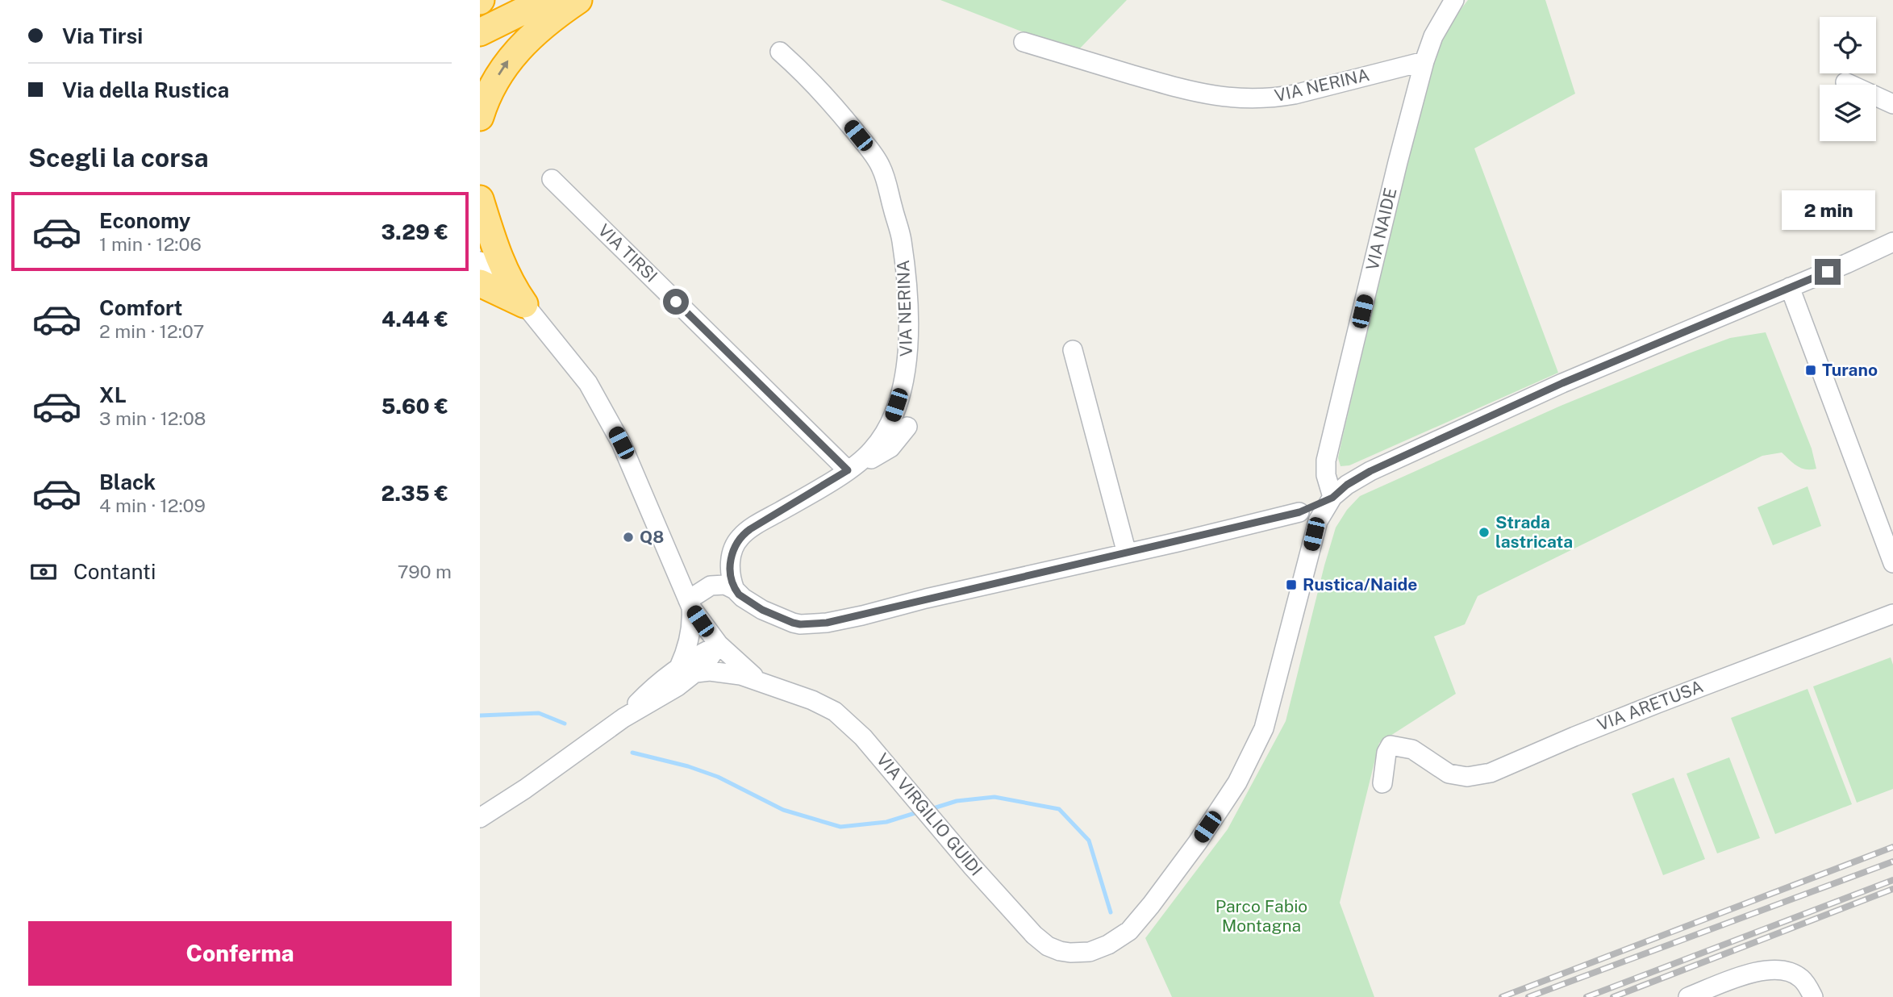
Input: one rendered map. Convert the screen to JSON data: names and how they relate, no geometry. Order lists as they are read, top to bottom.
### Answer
{
  "streets": {
    "street": [
      "VIA NERINA",
      "VIA NAIDE",
      "VIA TIRSI",
      "VIA ARETUSA",
      "VIA VIRGILIO GUIDI"
    ]
  },
  "crossings": [
    ["VIA NERINA", "VIA NAIDE"],
    ["VIA NERINA", "VIA TIRSI"],
    ["VIA NERINA", "VIA VIRGILIO GUIDI"]
  ],
  "parks": ["Parco Fabio Montagna"],
  "places": {
    "transit": ["Turano", "Rustica/Naide"],
    "other": ["Strada lastricata", "Q8"]
  },
  "page": {
    "banner": ["Via Tirsi", "Via della Rustica"],
    "heading": "Scegli la corsa",
    "bubble": "2 min",
    "list": [
      {
        "name": "Economy",
        "note": "1 min · 12:06",
        "value": "3.29 €"
      },
      {
        "name": "Comfort",
        "note": "2 min · 12:07",
        "value": "4.44 €"
      },
      {
        "name": "XL",
        "note": "3 min · 12:08",
        "value": "5.60 €"
      },
      {
        "name": "Black",
        "note": "4 min · 12:09",
        "value": "2.35 €"
      }
    ],
    "pay": ["Contanti", "790 m"],
    "buttons": "Conferma"
  }
}
